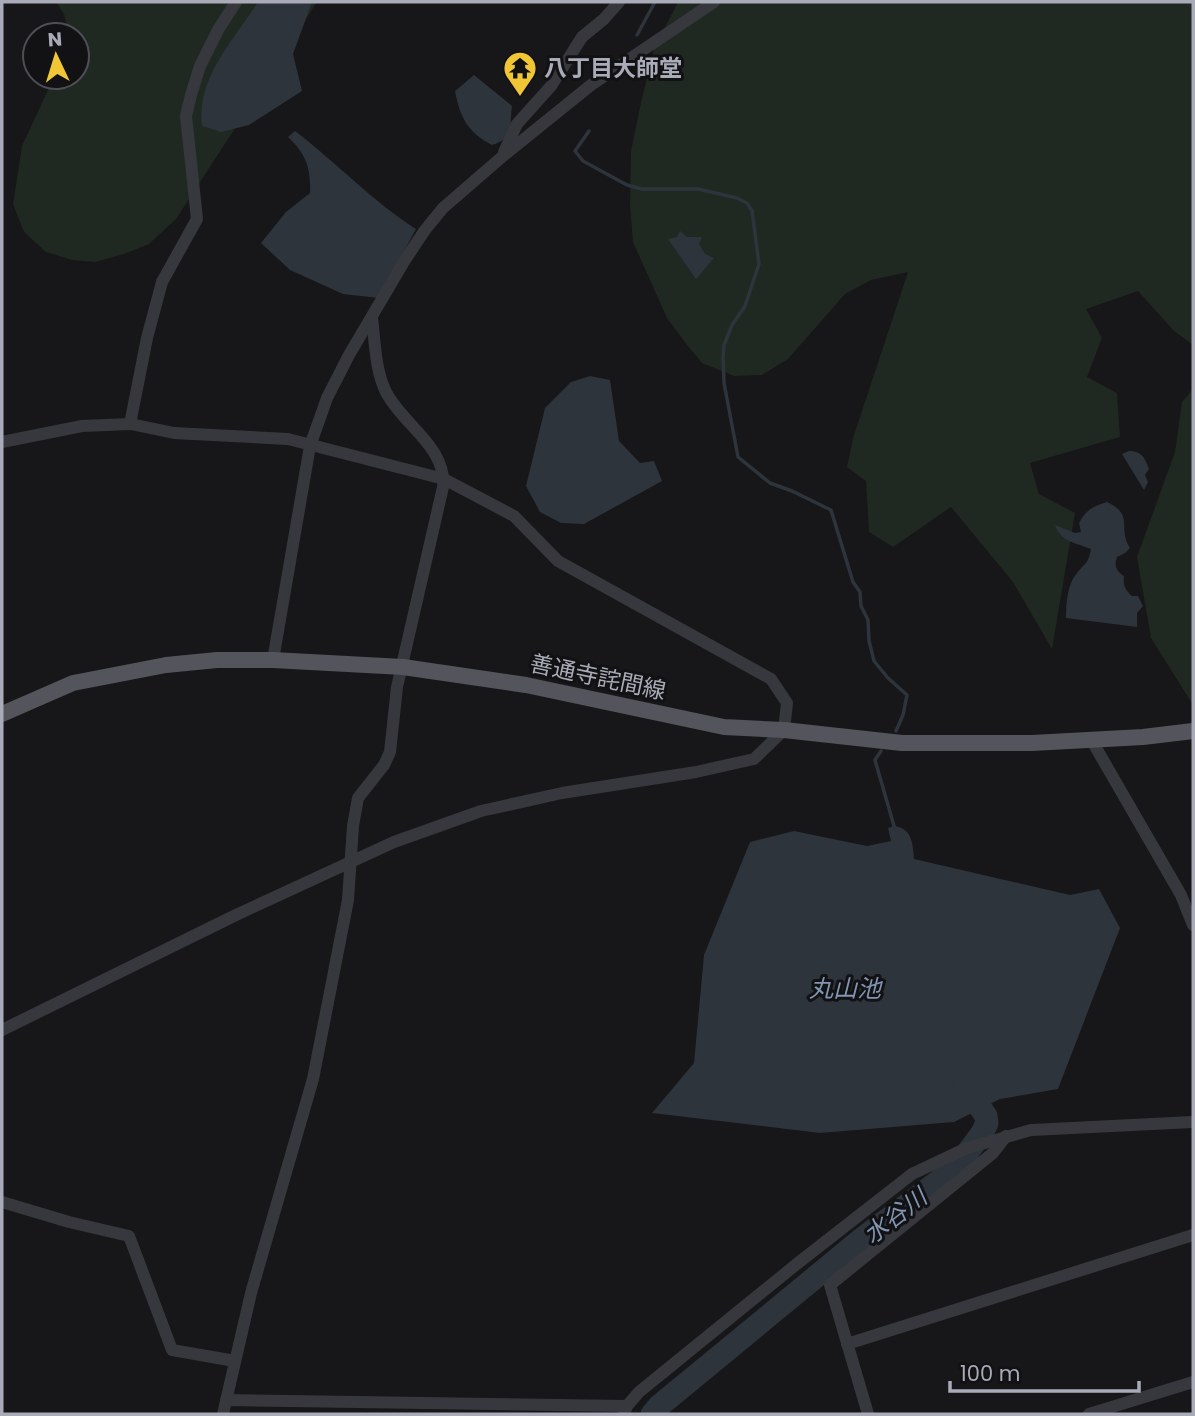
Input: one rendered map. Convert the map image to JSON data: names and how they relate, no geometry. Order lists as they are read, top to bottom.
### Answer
{
  "streets": {
    "main road": ["善通寺詫間線"]
  },
  "water": ["丸山池", "水谷川"],
  "places": {
    "temple": ["八丁目大師堂"]
  },
  "scale_bar": "100 m",
  "north": "top"
}
